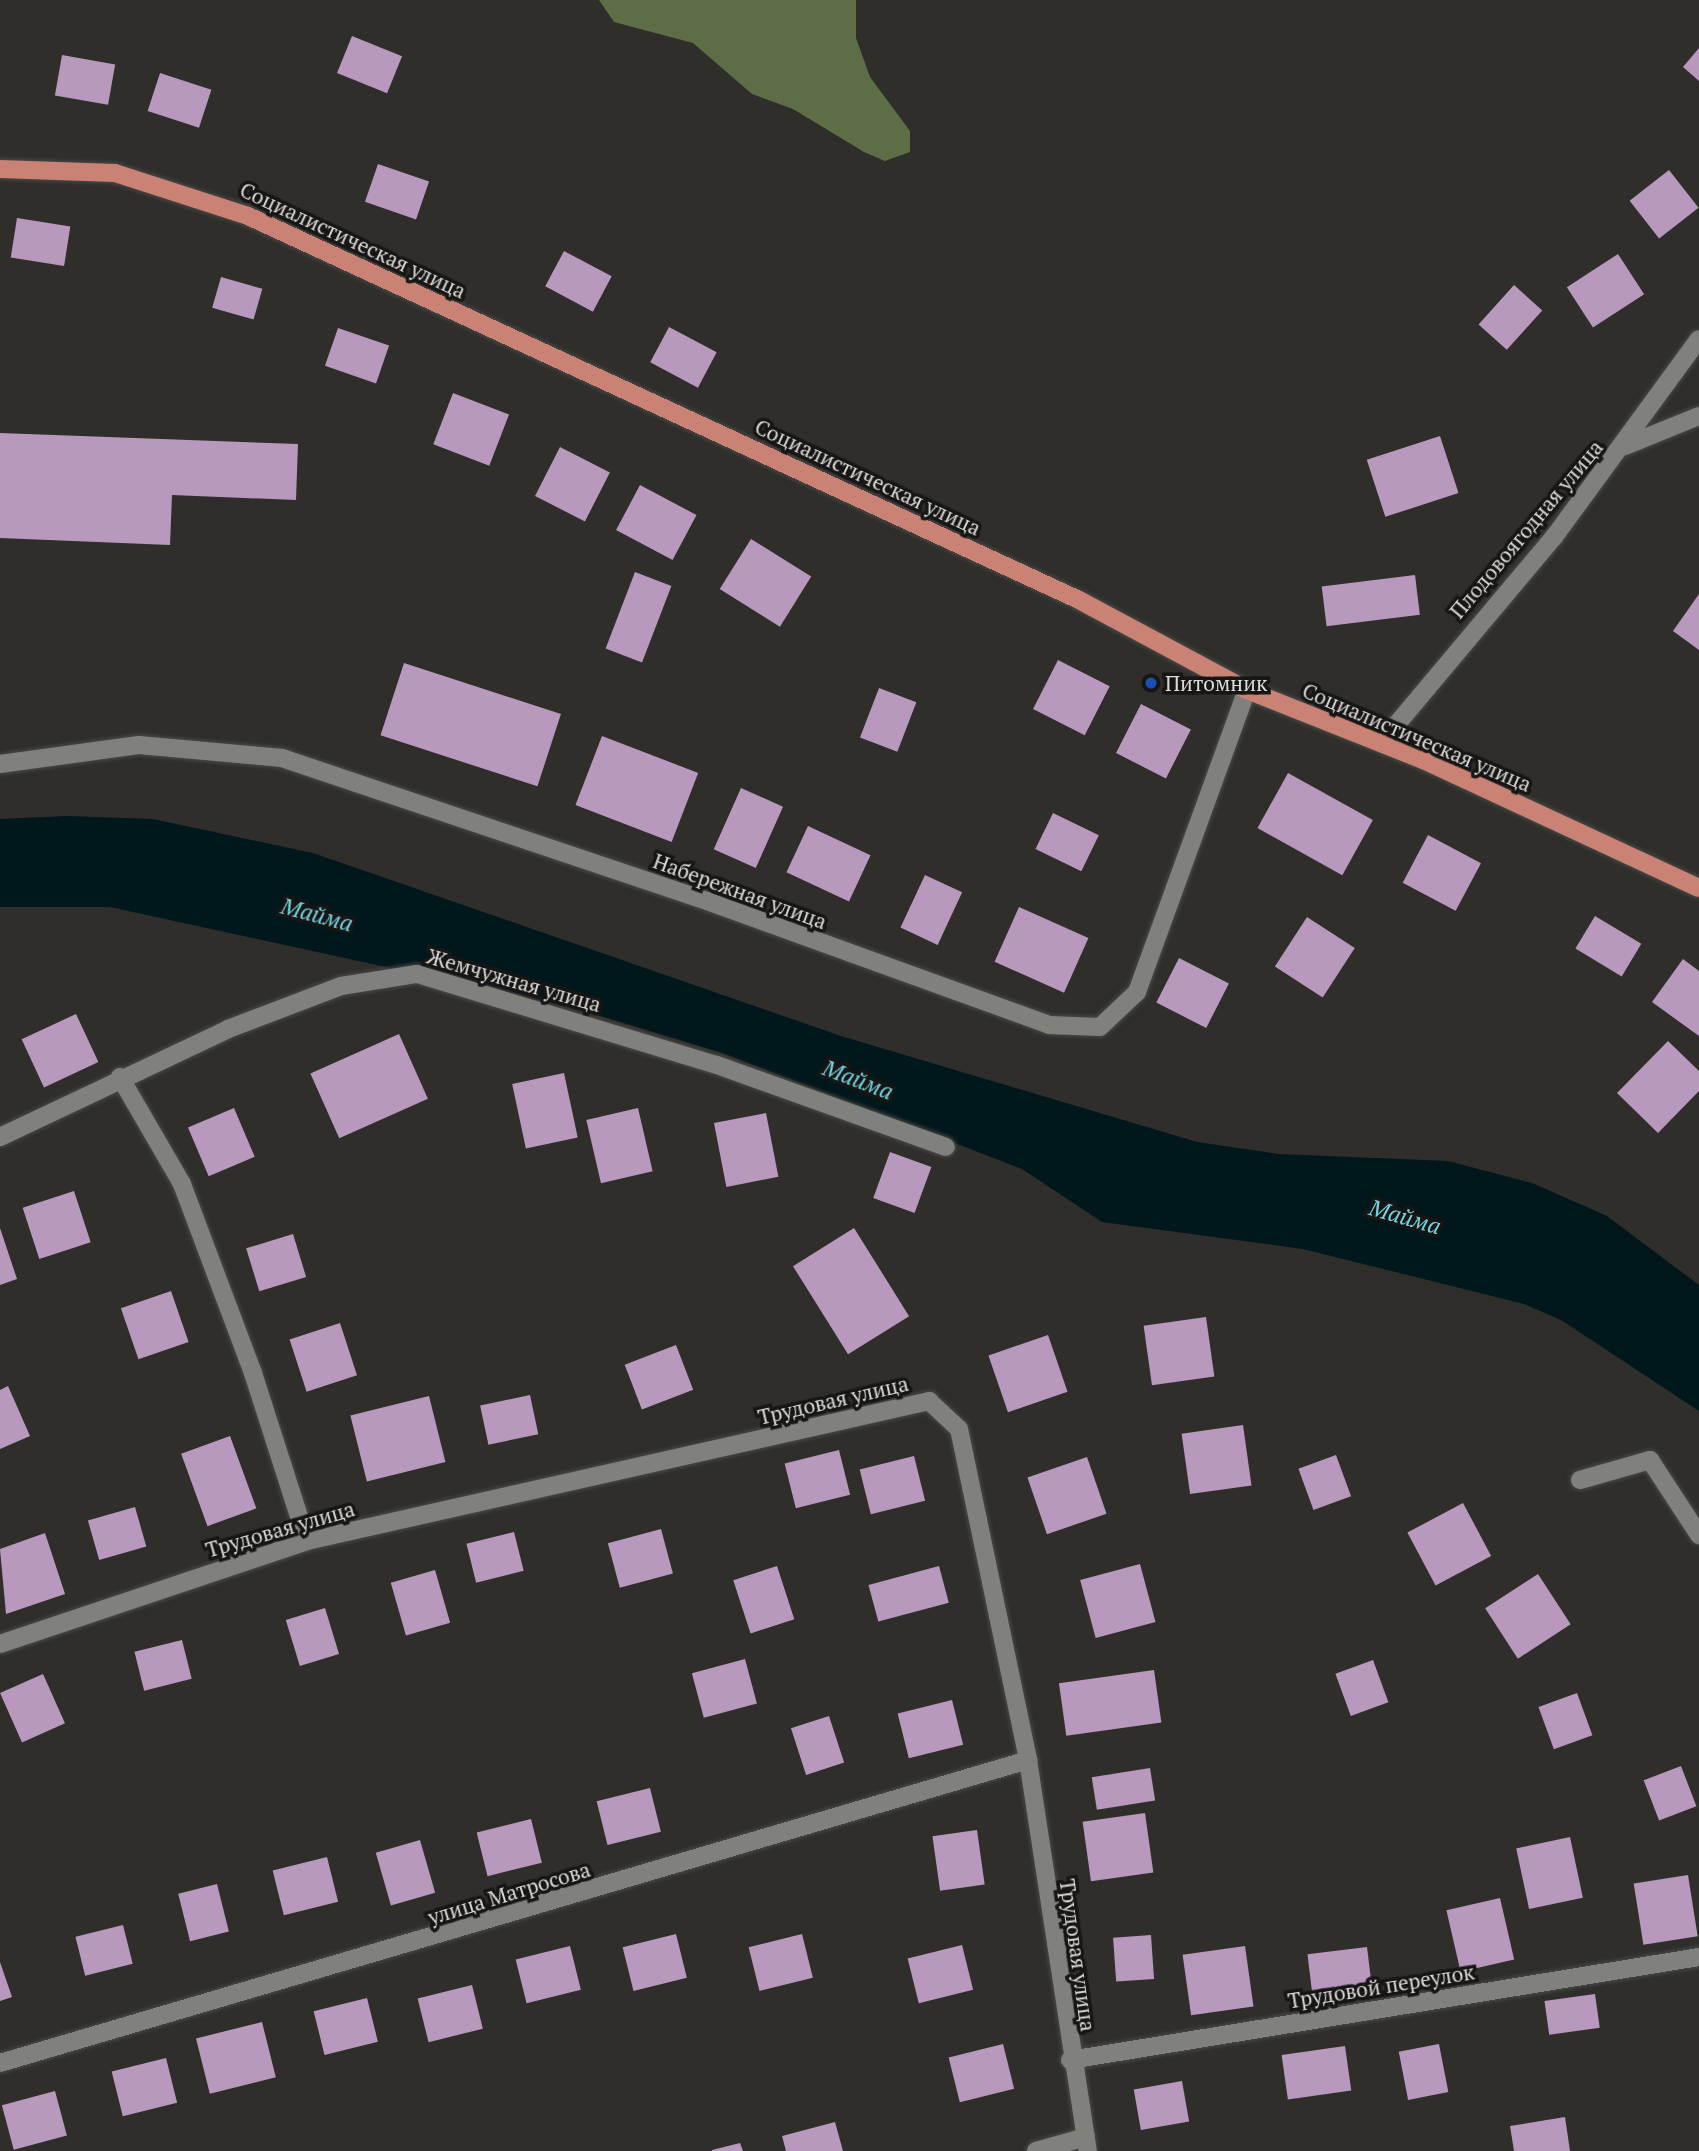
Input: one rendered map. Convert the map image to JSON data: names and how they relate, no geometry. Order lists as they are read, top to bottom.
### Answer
{
  "streets": {
    "main road": ["Социалистическая улица"],
    "street": [
      "Плодовоягодная улица",
      "Набережная улица",
      "Жемчужная улица",
      "Трудовая улица",
      "улица Матросова",
      "Трудовой переулок"
    ]
  },
  "crossings": [
    ["Социалистическая улица", "Плодовоягодная улица"],
    ["Социалистическая улица", "Набережная улица"],
    ["Трудовая улица", "улица Матросова"],
    ["Трудовая улица", "Трудовой переулок"]
  ],
  "water": ["Майма"],
  "places": ["Питомник"]
}
